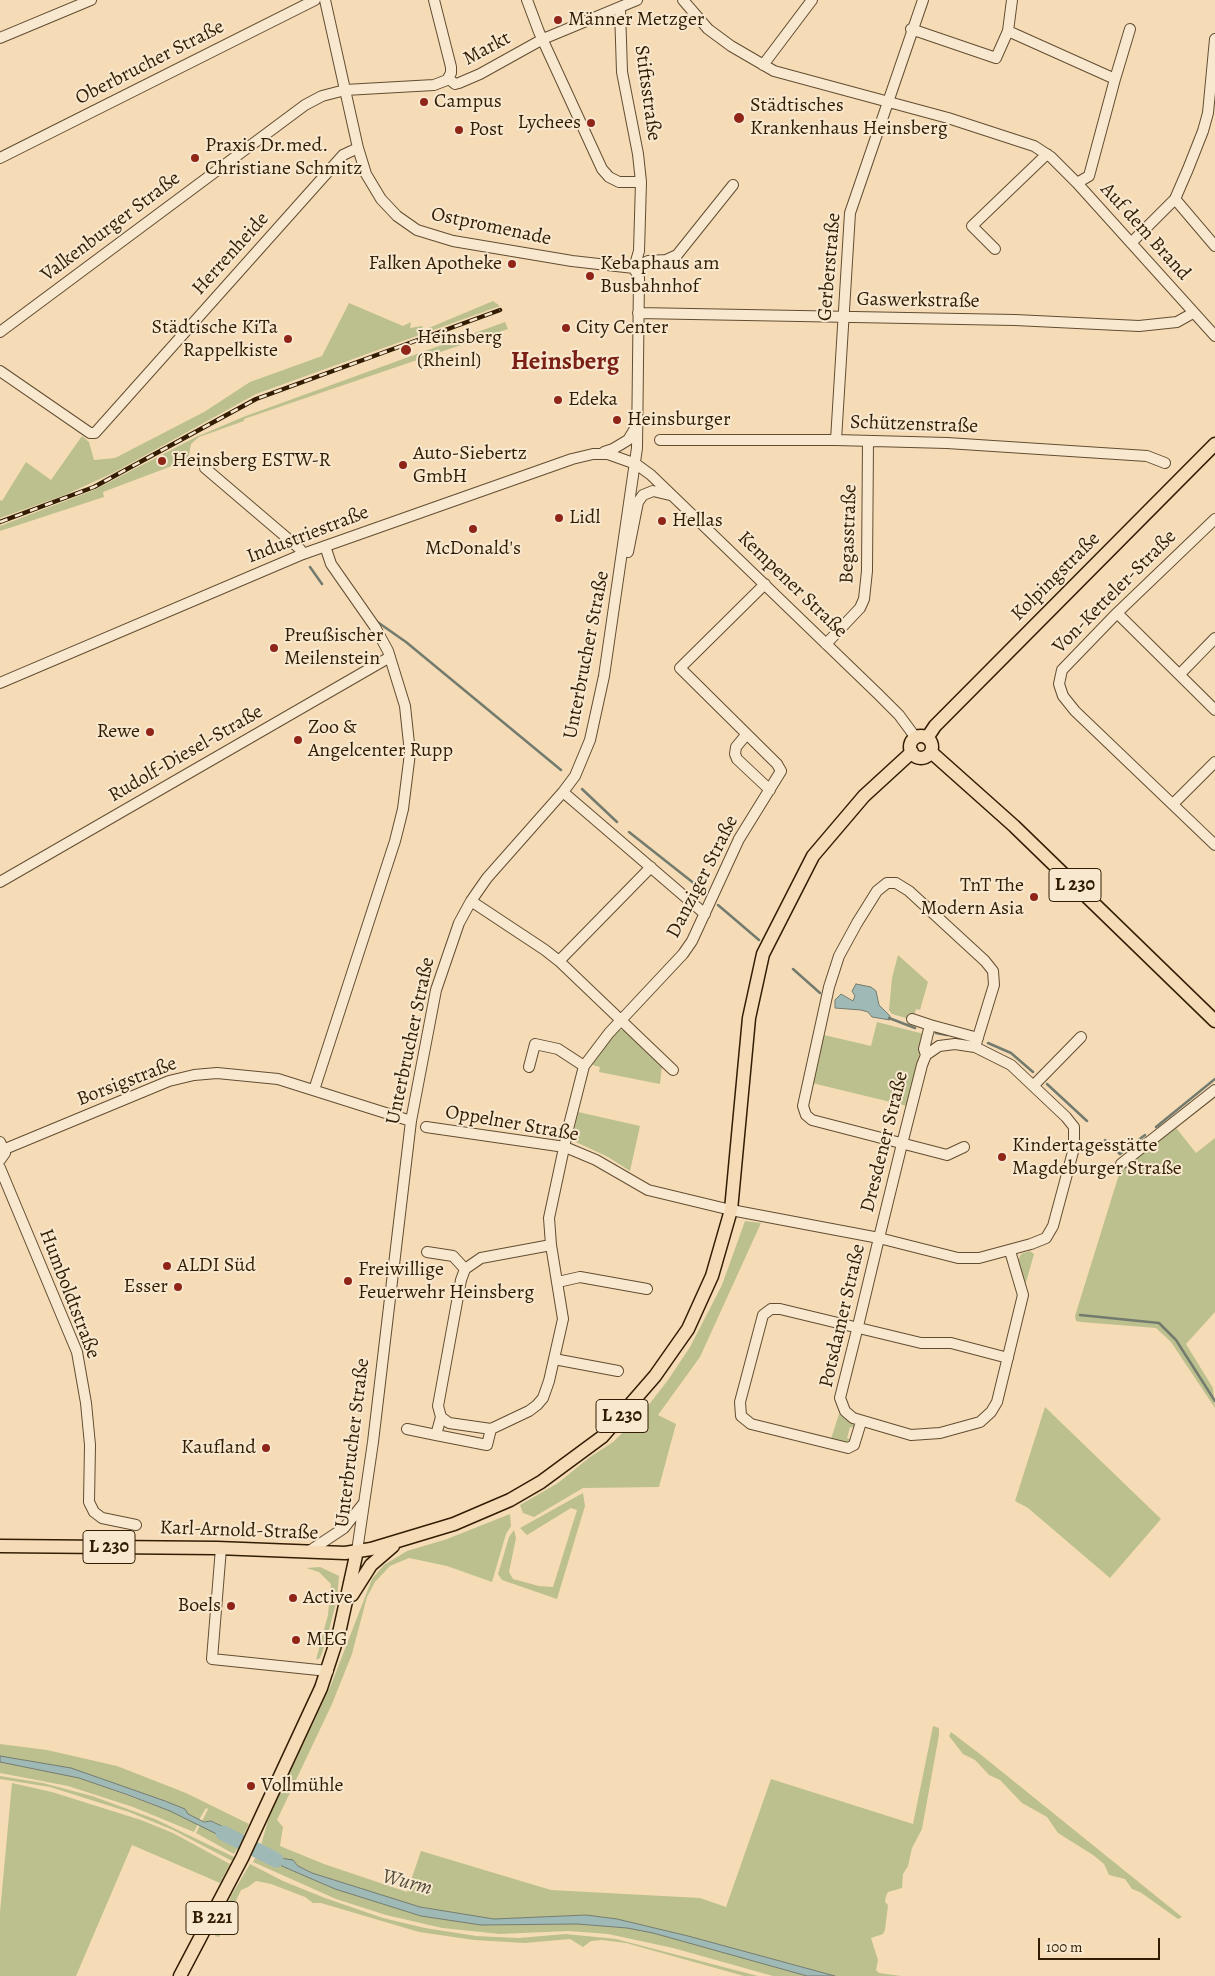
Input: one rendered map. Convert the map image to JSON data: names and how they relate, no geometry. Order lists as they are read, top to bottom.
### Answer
{
  "streets": {
    "main road": [
      "Kolpingstraße",
      "L 230",
      "Karl-Arnold-Straße",
      "B 221"
    ],
    "street": [
      "Markt",
      "Oberbrucher Straße",
      "Stiftsstraße",
      "Valkenburger Straße",
      "Ostpromenade",
      "Auf dem Brand",
      "Herrenheide",
      "Gerberstraße",
      "Gaswerkstraße",
      "Schützenstraße",
      "Begasstraße",
      "Industriestraße",
      "Kempener Straße",
      "Von-Ketteler-Straße",
      "Unterbrucher Straße",
      "Rudolf-Diesel-Straße",
      "Danziger Straße",
      "Borsigstraße",
      "Oppelner Straße",
      "Dresdener Straße",
      "Humboldtstraße",
      "Potsdamer Straße"
    ]
  },
  "crossings": [
    ["Markt", "Valkenburger Straße"],
    ["Stiftsstraße", "Ostpromenade"],
    ["Stiftsstraße", "Unterbrucher Straße"],
    ["Valkenburger Straße", "Ostpromenade"],
    ["Ostpromenade", "Herrenheide"],
    ["Ostpromenade", "Unterbrucher Straße"],
    ["Auf dem Brand", "Gerberstraße"],
    ["Auf dem Brand", "Gaswerkstraße"],
    ["Gerberstraße", "Gaswerkstraße"],
    ["Gerberstraße", "Schützenstraße"],
    ["Gaswerkstraße", "Unterbrucher Straße"],
    ["Schützenstraße", "Begasstraße"],
    ["Begasstraße", "Kempener Straße"],
    ["Industriestraße", "Kempener Straße"],
    ["Industriestraße", "Unterbrucher Straße"],
    ["Kolpingstraße", "Kempener Straße"],
    ["Kolpingstraße", "L 230"],
    ["Kempener Straße", "Unterbrucher Straße"],
    ["Kempener Straße", "Danziger Straße"],
    ["Kempener Straße", "L 230"],
    ["Unterbrucher Straße", "L 230"],
    ["Unterbrucher Straße", "Borsigstraße"],
    ["Unterbrucher Straße", "Karl-Arnold-Straße"],
    ["Unterbrucher Straße", "B 221"],
    ["Danziger Straße", "Oppelner Straße"],
    ["L 230", "Oppelner Straße"],
    ["L 230", "Dresdener Straße"],
    ["L 230", "Karl-Arnold-Straße"],
    ["L 230", "B 221"],
    ["Oppelner Straße", "Dresdener Straße"],
    ["Dresdener Straße", "Potsdamer Straße"],
    ["Karl-Arnold-Straße", "B 221"]
  ],
  "districts": ["Heinsberg"],
  "water": ["Wurm"],
  "places": [
    "Männer Metzger",
    "Campus",
    "Städtisches Krankenhaus Heinsberg",
    "Lychees",
    "Post",
    "Praxis Dr.med. Christiane Schmitz",
    "Falken Apotheke",
    "Kebaphaus am Busbahnhof",
    "City Center",
    "Städtische KiTa Rappelkiste",
    "Heinsberg (Rheinl)",
    "Edeka",
    "Heinsburger",
    "Heinsberg ESTW-R",
    "Auto-Siebertz GmbH",
    "Lidl",
    "Hellas",
    "McDonald's",
    "Preußischer Meilenstein",
    "Rewe",
    "Zoo & Angelcenter Rupp",
    "TnT The Modern Asia",
    "Kindertagesstätte Magdeburger Straße",
    "ALDI Süd",
    "Freiwillige Feuerwehr Heinsberg",
    "Esser",
    "Kaufland",
    "Active",
    "Boels",
    "MEG",
    "Vollmühle"
  ],
  "scale_bar": "100 m"
}
